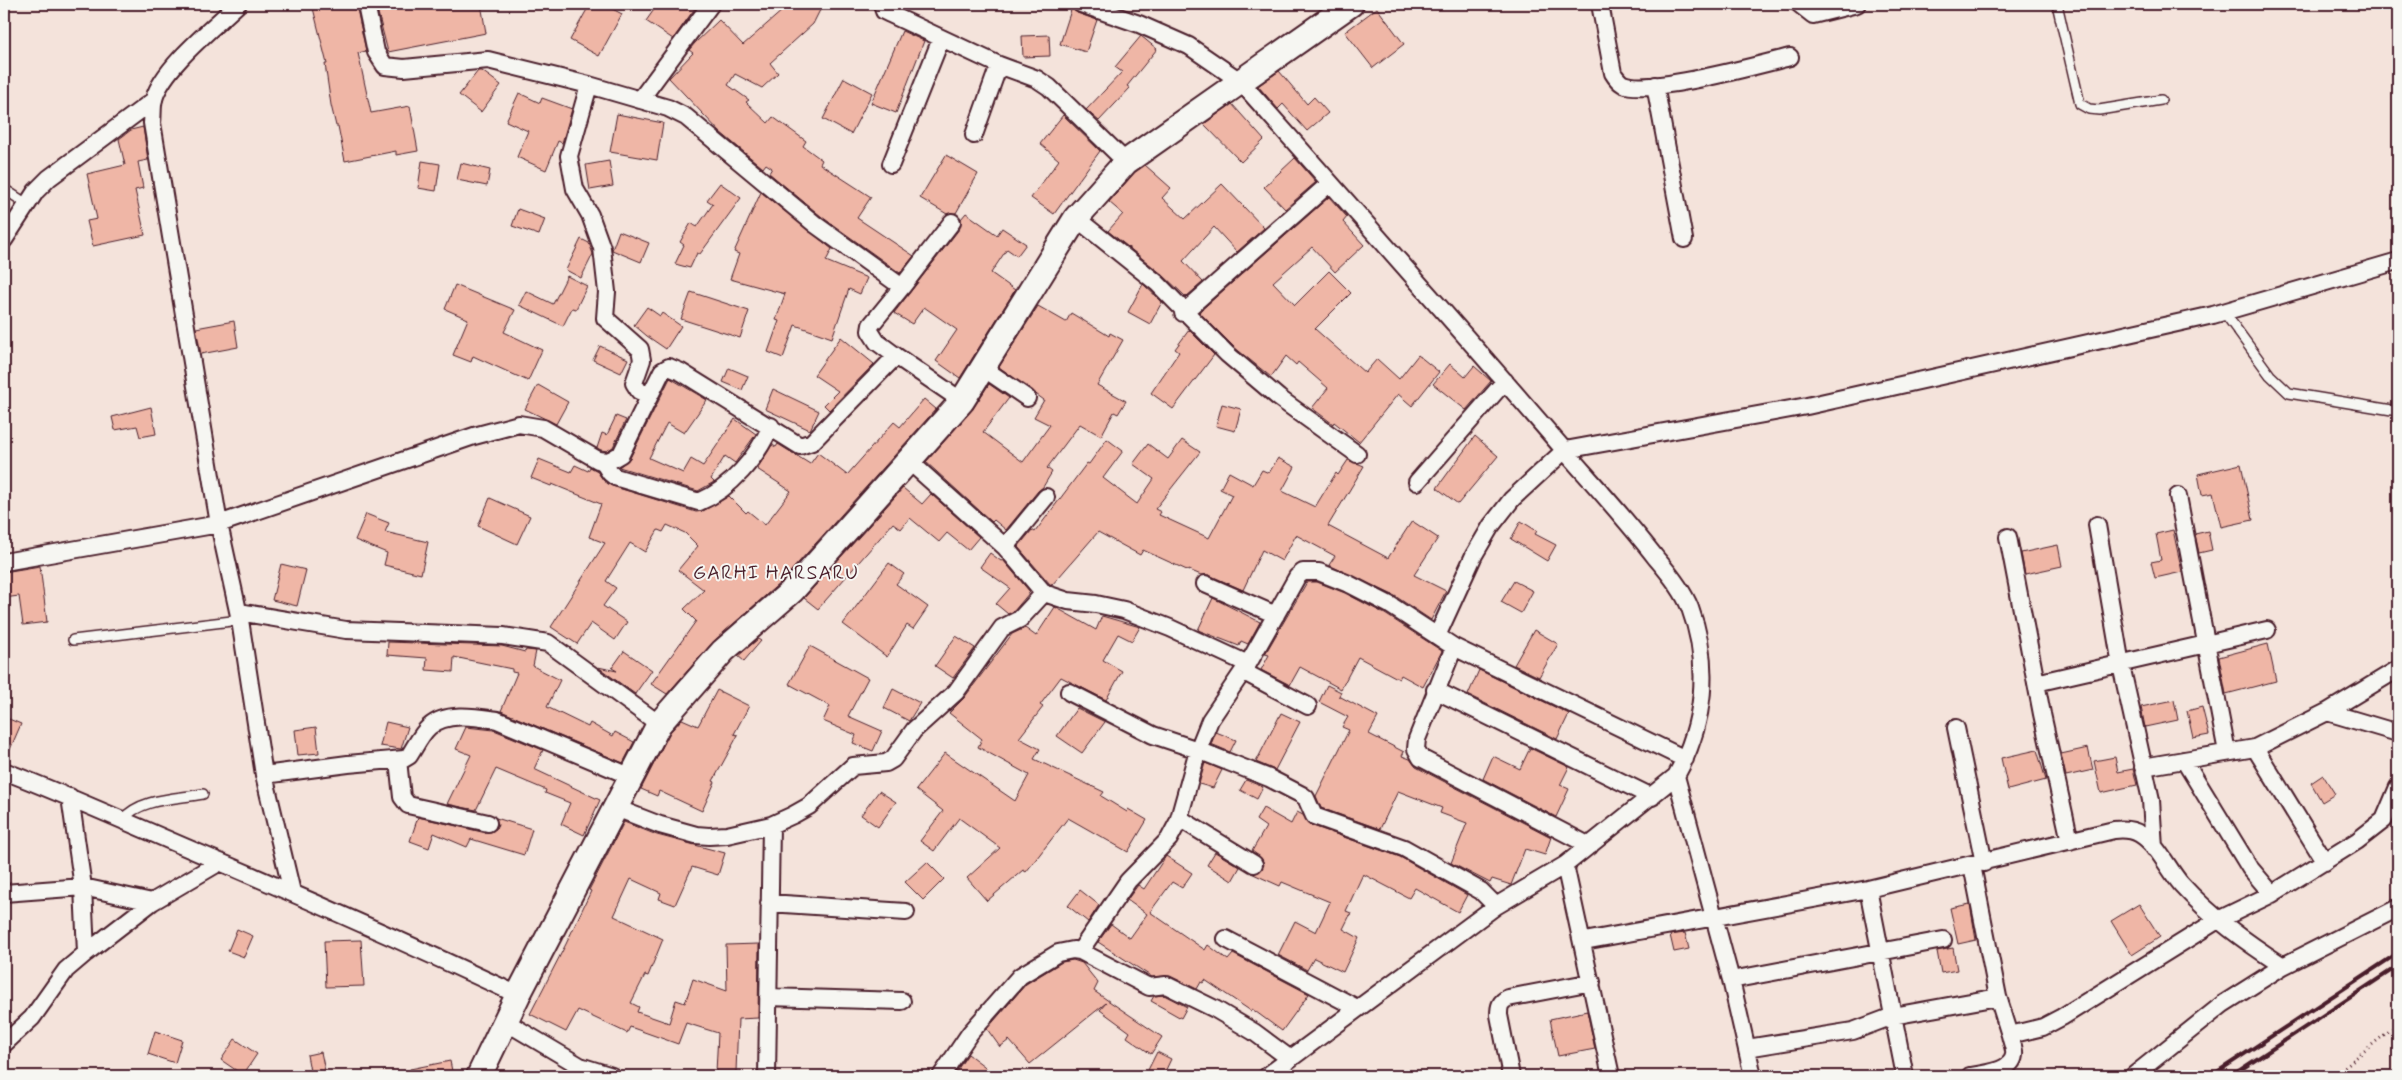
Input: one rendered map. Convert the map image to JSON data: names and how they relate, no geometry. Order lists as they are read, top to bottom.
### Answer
{
  "districts": ["GARHI HARSARU"]
}
